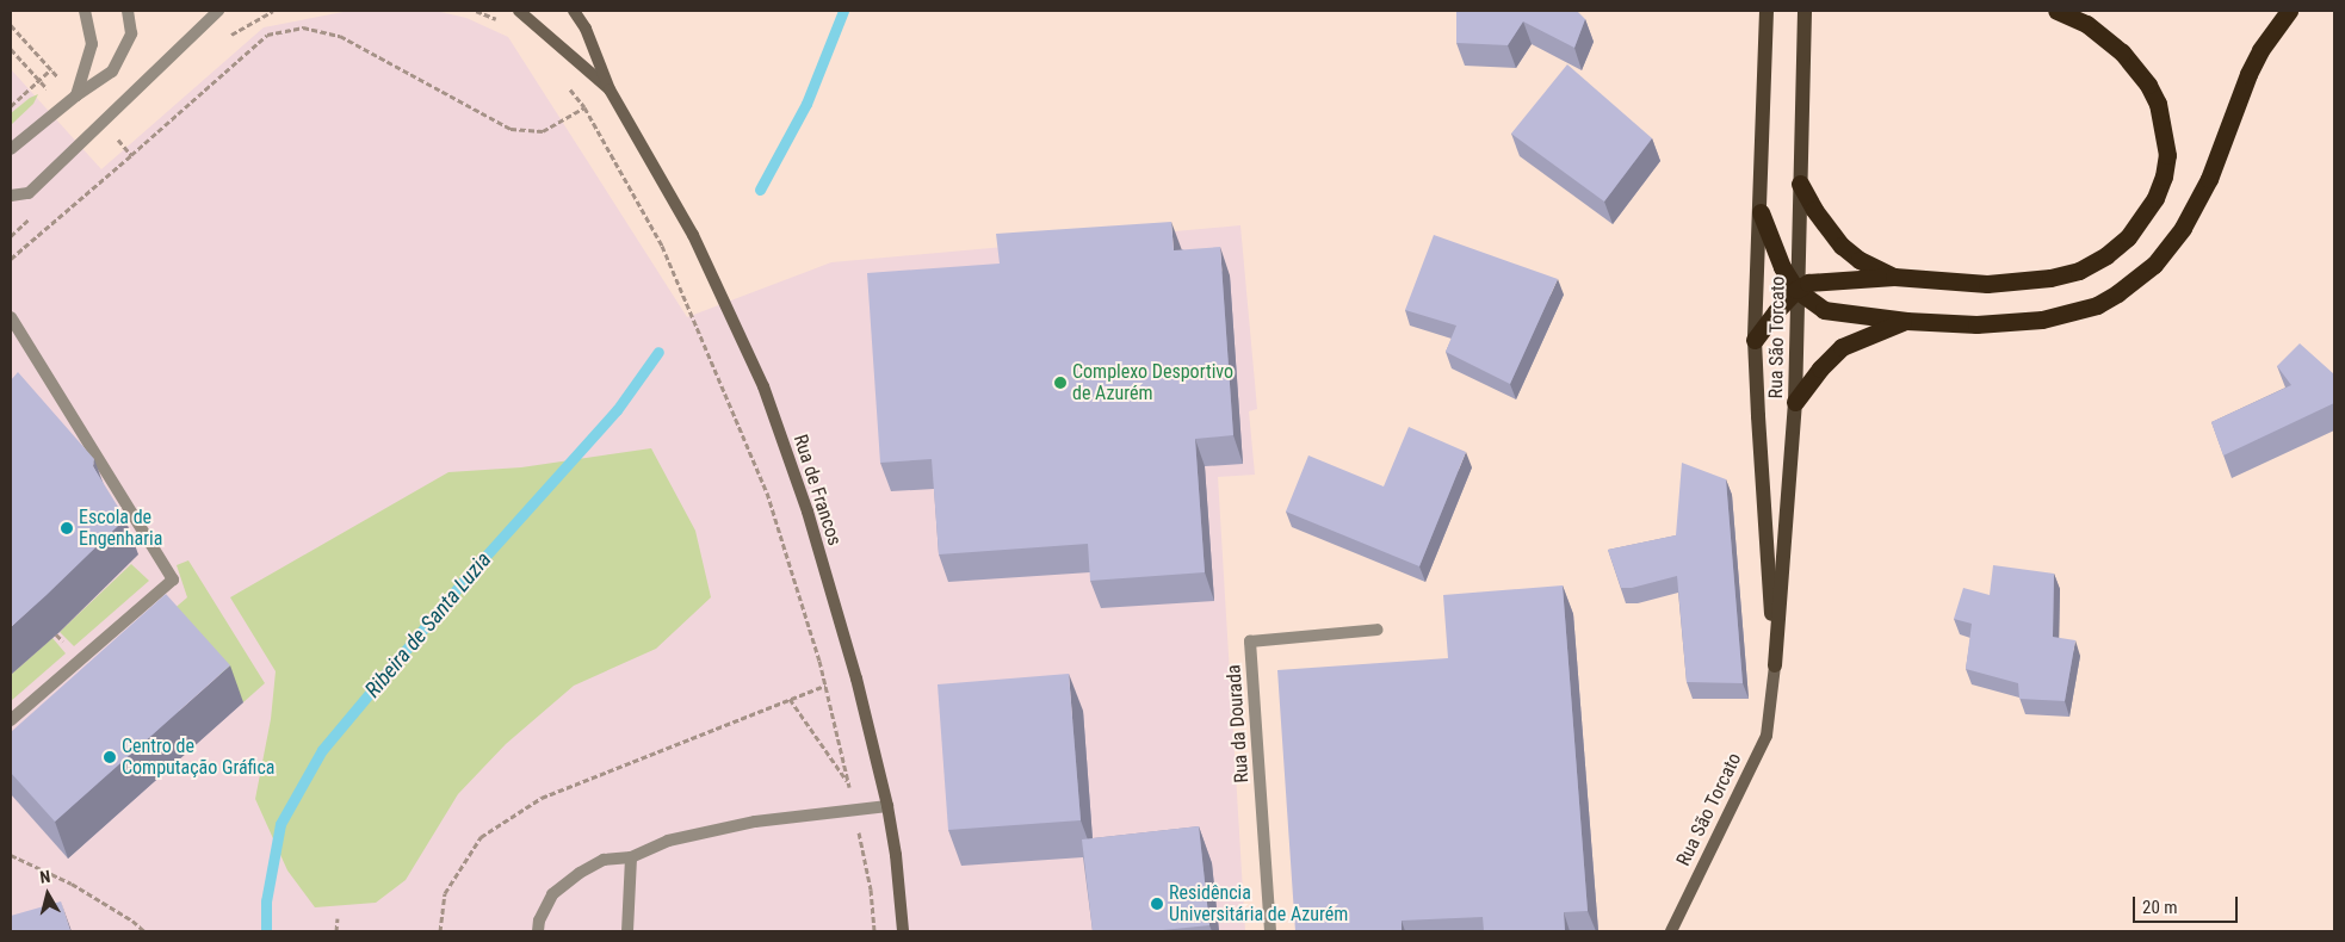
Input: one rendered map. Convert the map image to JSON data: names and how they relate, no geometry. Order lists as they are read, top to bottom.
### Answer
{
  "streets": {
    "main road": ["Rua São Torcato"],
    "street": ["Rua de Francos", "Rua da Dourada"]
  },
  "water": ["Ribeira de Santa Luzia"],
  "places": [
    "Complexo Desportivo de Azurém",
    "Escola de Engenharia",
    "Centro de Computação Gráfica",
    "Residência Universitária de Azurém"
  ],
  "scale_bar": "20 m",
  "north": "top"
}
